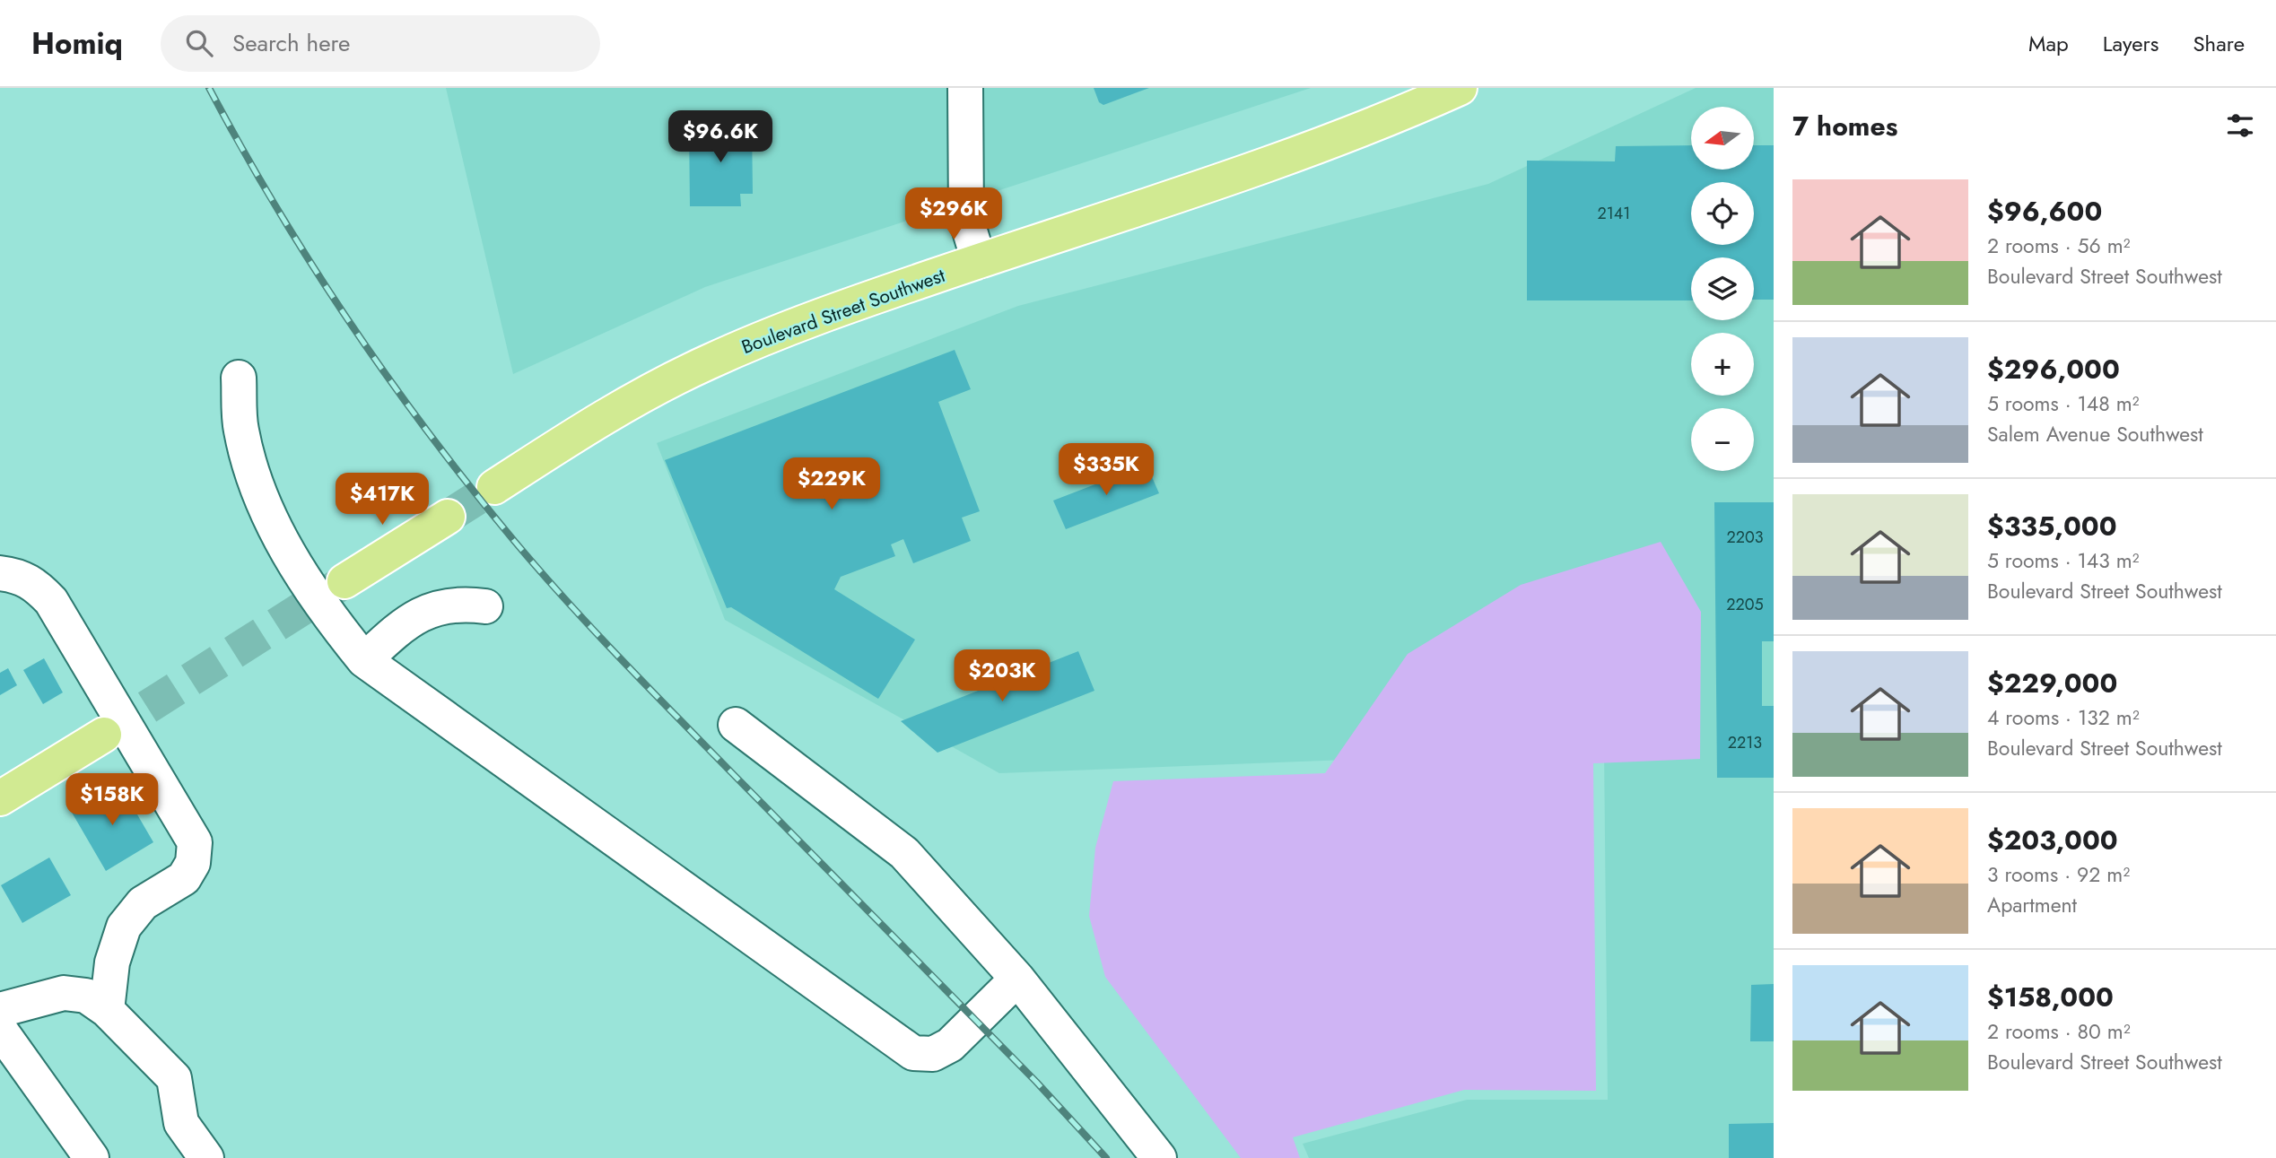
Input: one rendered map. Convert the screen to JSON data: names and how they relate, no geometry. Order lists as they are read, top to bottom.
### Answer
{
  "streets": {
    "main road": ["Boulevard Street Southwest"]
  },
  "house_numbers": [
    "2141",
    "2203",
    "2205",
    "2213"
  ],
  "north": "left",
  "page": {
    "header": "Homiq",
    "search": "Search here",
    "nav": ["Map", "Layers", "Share"],
    "heading": "7 homes",
    "map_buttons": ["+", "−"],
    "price": [
      "$96.6K",
      "$296K",
      "$335K",
      "$229K",
      "$417K",
      "$203K",
      "$158K"
    ],
    "list": [
      {
        "name": "$96,600",
        "note": "2 rooms · 56 m² · Boulevard Street Southwest"
      },
      {
        "name": "$296,000",
        "note": "5 rooms · 148 m² · Salem Avenue Southwest"
      },
      {
        "name": "$335,000",
        "note": "5 rooms · 143 m² · Boulevard Street Southwest"
      },
      {
        "name": "$229,000",
        "note": "4 rooms · 132 m² · Boulevard Street Southwest"
      },
      {
        "name": "$203,000",
        "note": "3 rooms · 92 m² · Apartment"
      },
      {
        "name": "$158,000",
        "note": "2 rooms · 80 m² · Boulevard Street Southwest"
      }
    ]
  }
}
